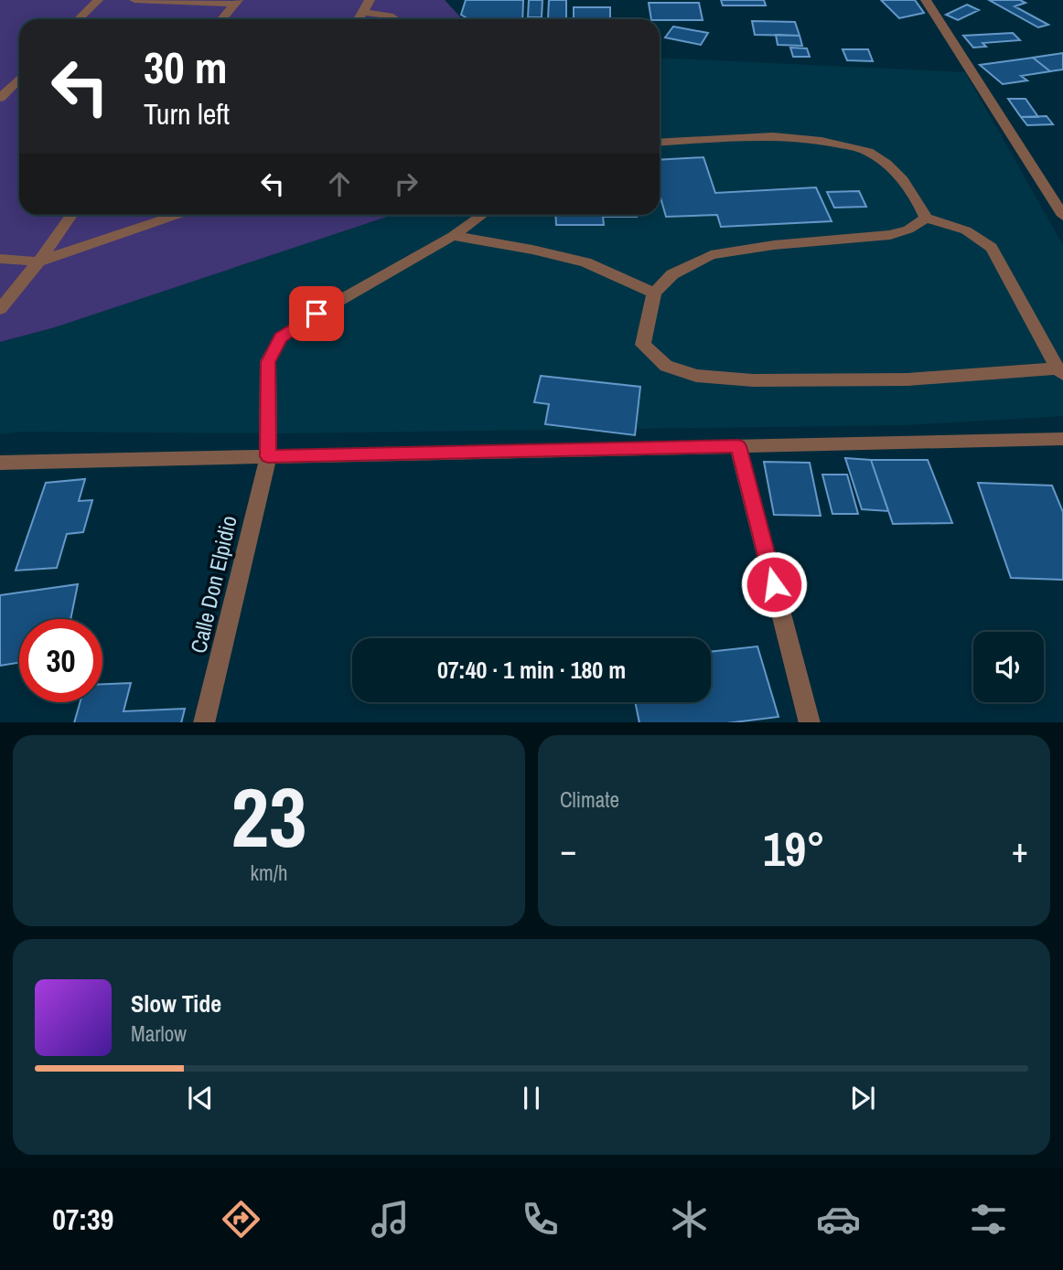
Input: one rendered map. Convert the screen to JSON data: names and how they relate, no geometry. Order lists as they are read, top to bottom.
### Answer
{
  "streets": {
    "street": ["Calle Don Elpidio"]
  },
  "page": {
    "turn": ["30 m", "Turn left"],
    "limit": "30",
    "trip": "07:40 · 1 min · 180 m",
    "tile": [
      ["23", "km/h"],
      "Climate"
    ],
    "heat": ["−", "19°", "+"],
    "song": ["Slow Tide", "Marlow"],
    "tabs": "07:39"
  }
}
